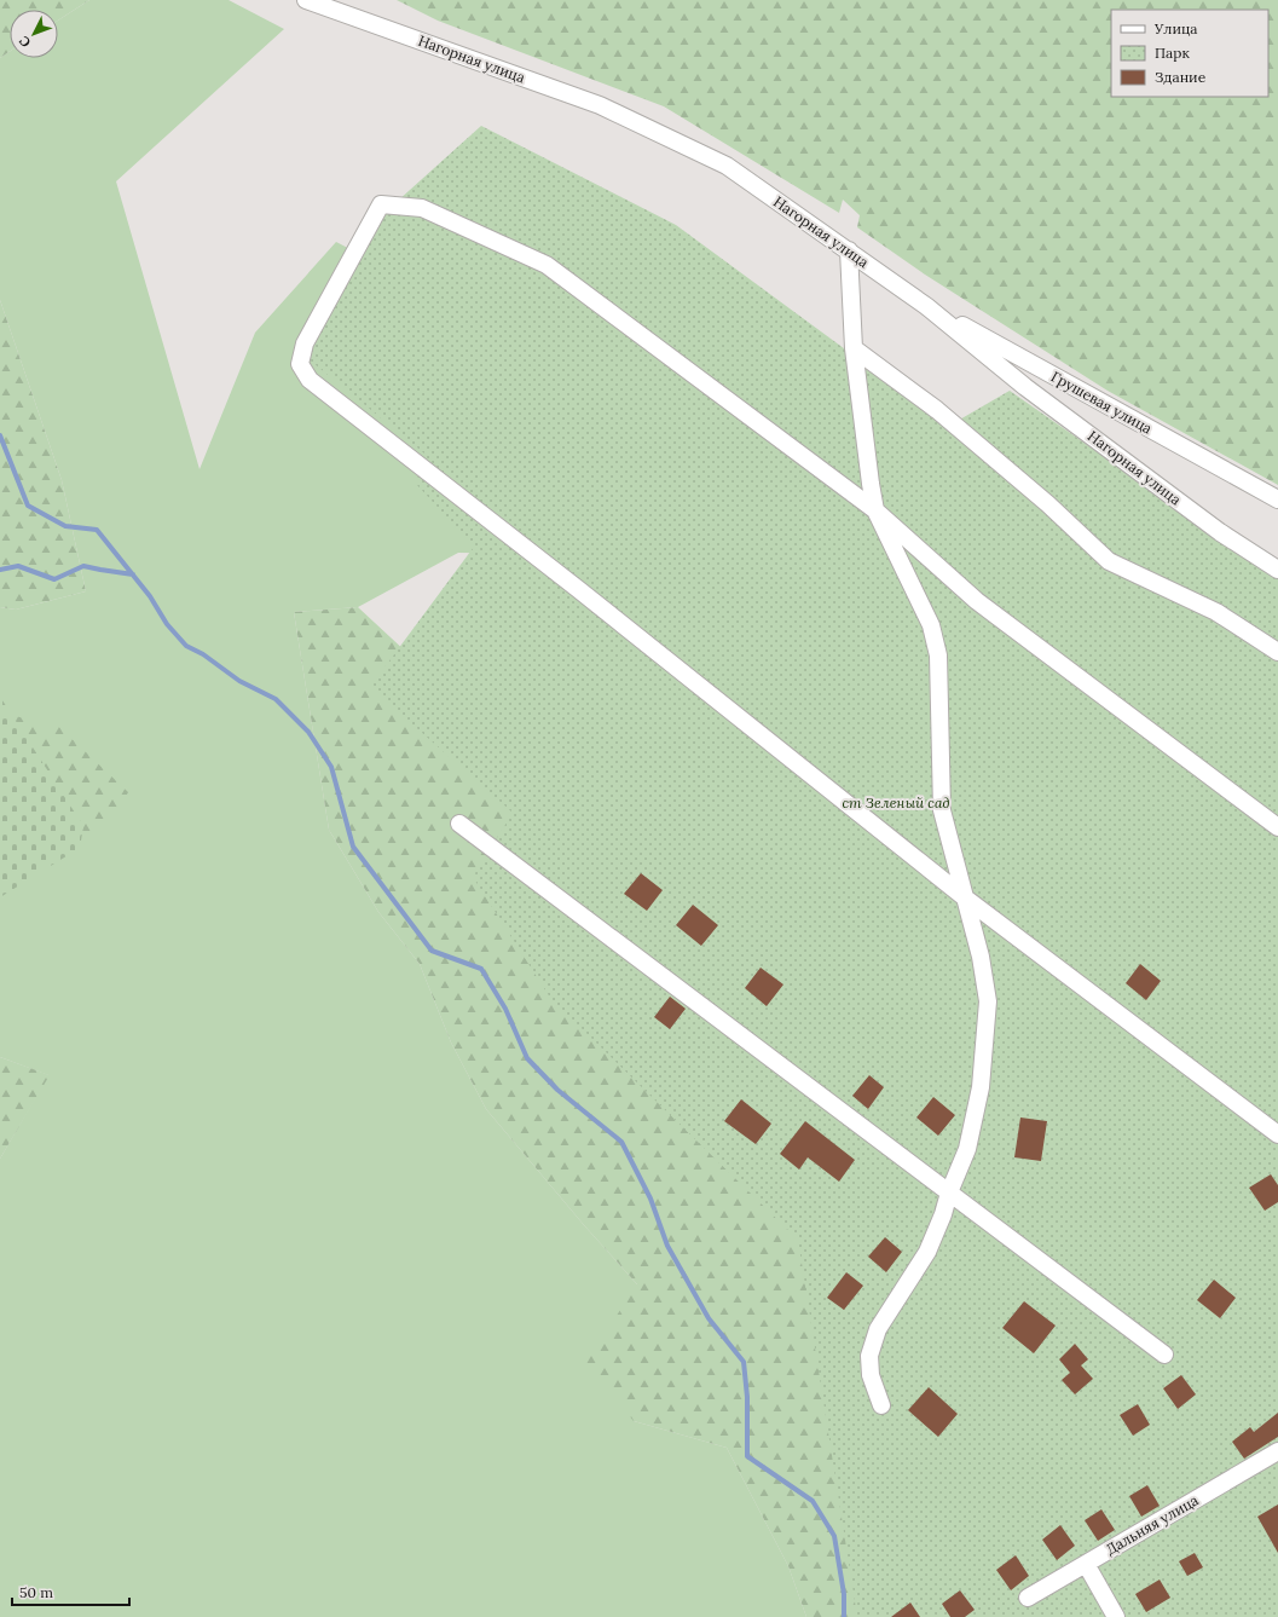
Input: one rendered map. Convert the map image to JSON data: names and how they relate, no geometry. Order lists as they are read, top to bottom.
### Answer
{
  "streets": {
    "street": ["Нагорная улица", "Грушевая улица", "Дальняя улица"]
  },
  "crossings": [
    ["Нагорная улица", "Грушевая улица"]
  ],
  "parks": ["ст Зеленый сад"],
  "legend": ["Улица", "Парк", "Здание"],
  "scale_bar": "50 m",
  "north": "bottom left"
}
